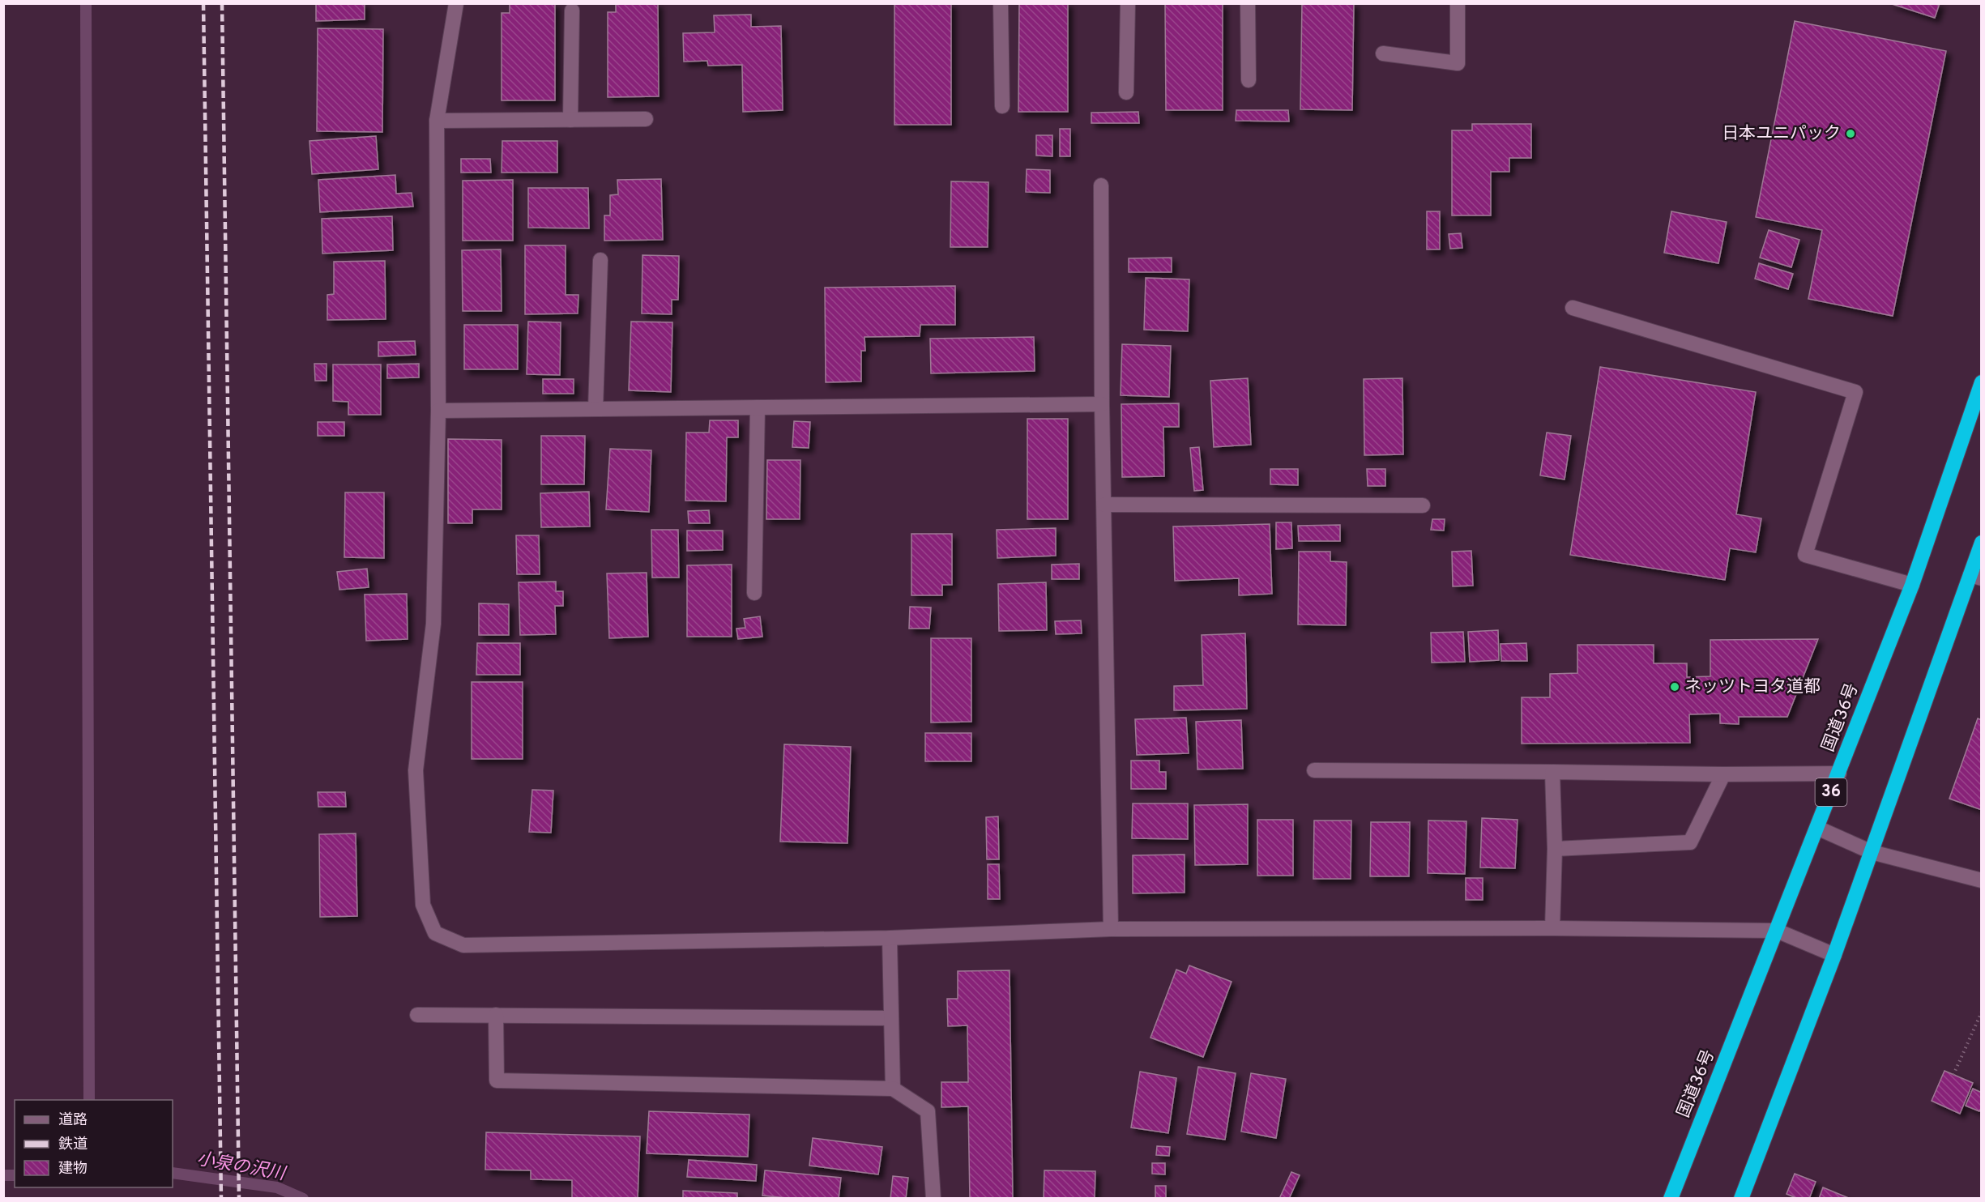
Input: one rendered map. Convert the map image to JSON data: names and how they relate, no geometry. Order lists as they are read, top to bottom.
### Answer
{
  "streets": {
    "highway": ["国道36号", "36"]
  },
  "water": ["小泉の沢川"],
  "places": ["日本ユニパック", "ネッツトヨタ道都"],
  "legend": ["道路", "鉄道", "建物"]
}
